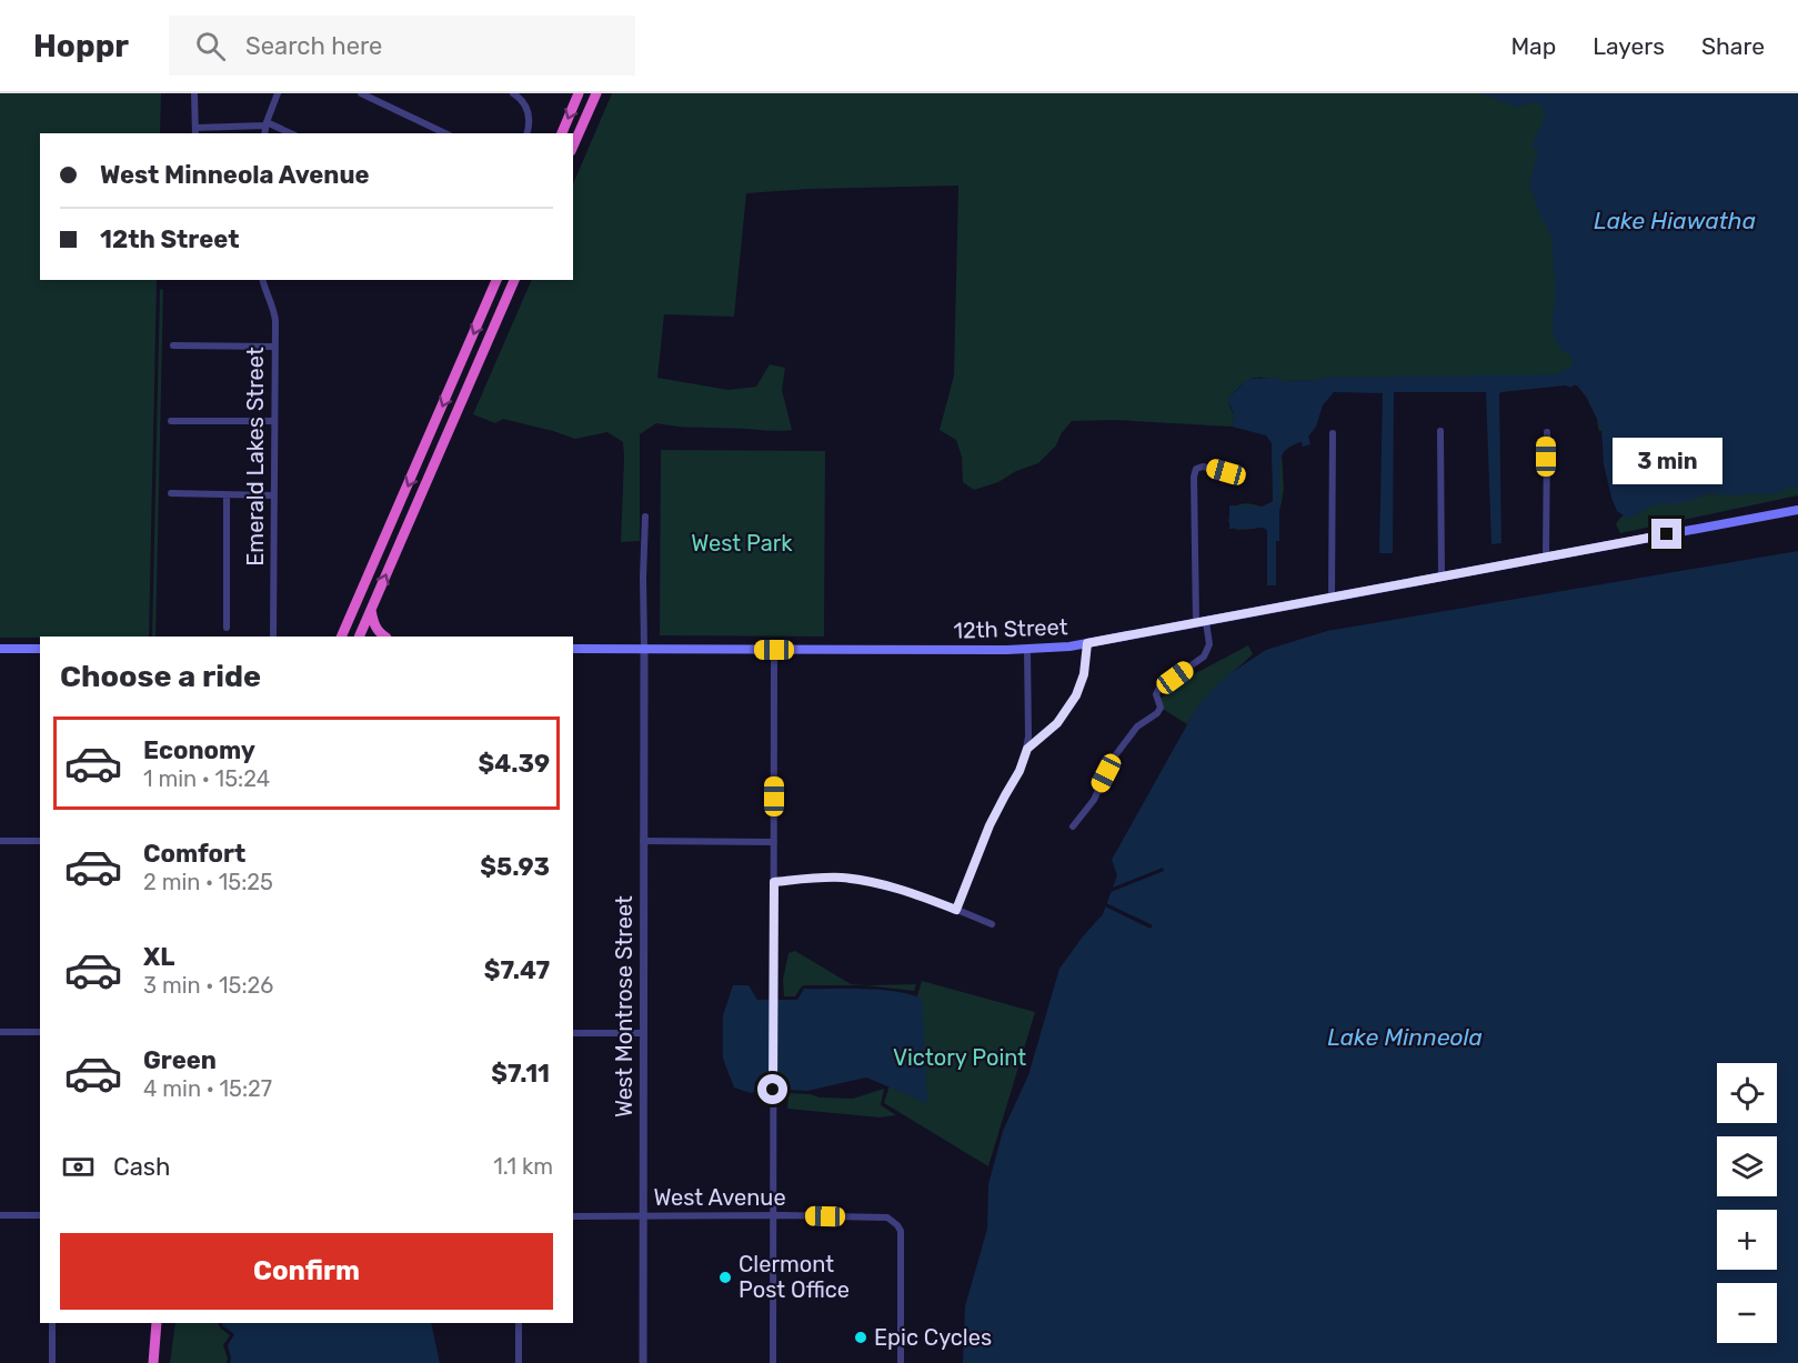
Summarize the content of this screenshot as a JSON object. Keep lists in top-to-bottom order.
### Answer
{
  "streets": {
    "main road": ["12th Street"],
    "street": ["Emerald Lakes Street", "West Montrose Street", "West Avenue"]
  },
  "crossings": [
    ["12th Street", "West Montrose Street"],
    ["West Montrose Street", "West Avenue"]
  ],
  "water": ["Lake Hiawatha", "Lake Minneola"],
  "parks": ["West Park", "Victory Point"],
  "places": ["Clermont Post Office", "Epic Cycles"],
  "page": {
    "header": "Hoppr",
    "search": "Search here",
    "nav": ["Map", "Layers", "Share"],
    "banner": ["West Minneola Avenue", "12th Street"],
    "bubble": "3 min",
    "heading": "Choose a ride",
    "list": [
      {
        "name": "Economy",
        "note": "1 min · 15:24",
        "value": "$4.39"
      },
      {
        "name": "Comfort",
        "note": "2 min · 15:25",
        "value": "$5.93"
      },
      {
        "name": "XL",
        "note": "3 min · 15:26",
        "value": "$7.47"
      },
      {
        "name": "Green",
        "note": "4 min · 15:27",
        "value": "$7.11"
      }
    ],
    "map_buttons": ["+", "−"],
    "pay": ["Cash", "1.1 km"],
    "buttons": "Confirm"
  }
}
